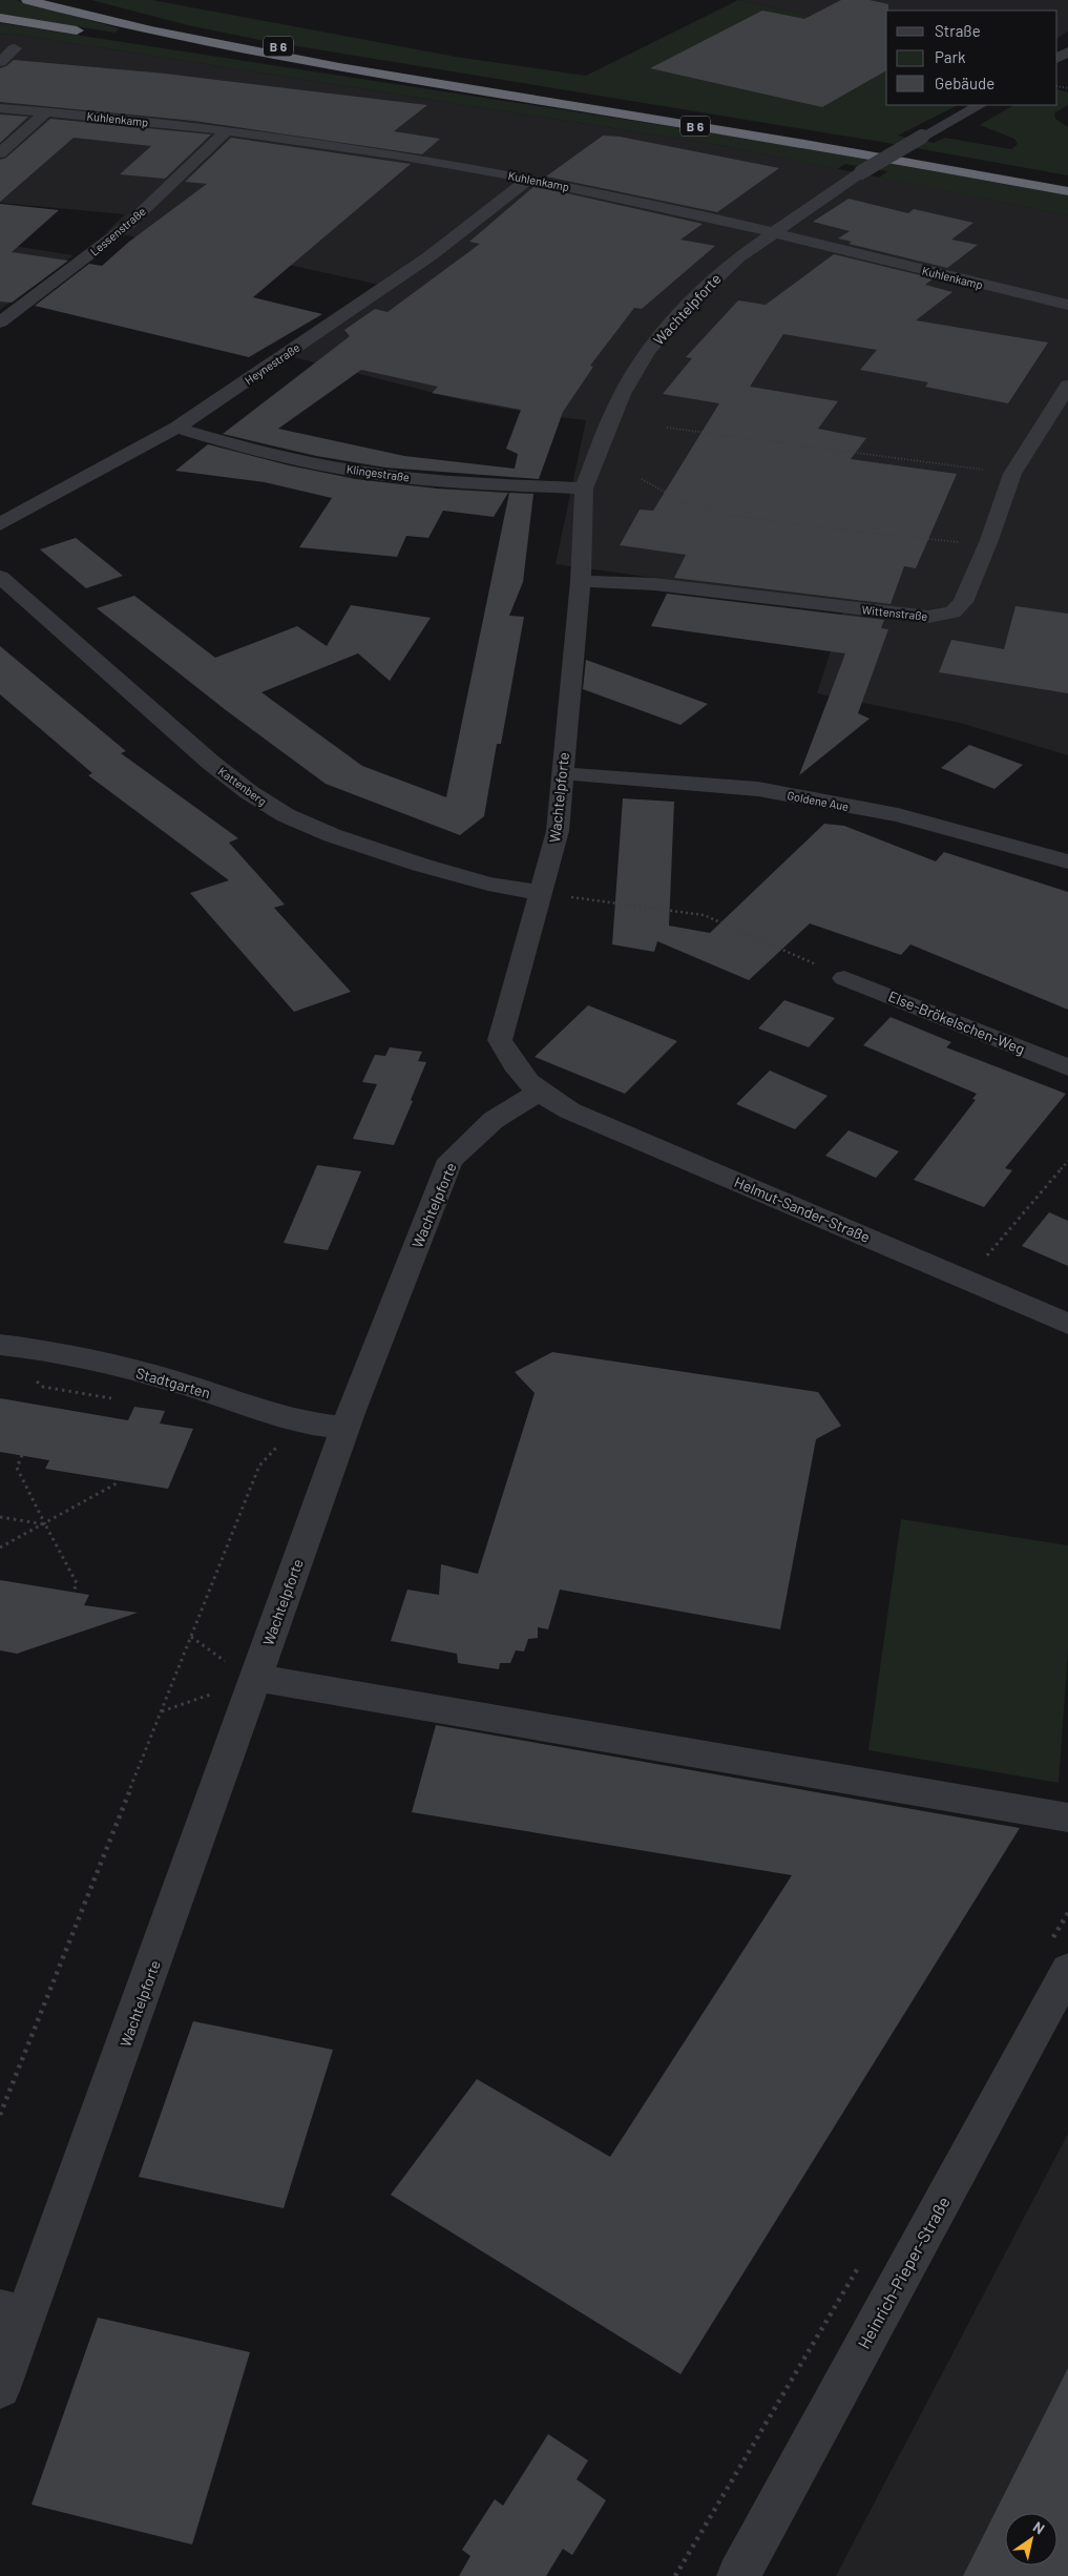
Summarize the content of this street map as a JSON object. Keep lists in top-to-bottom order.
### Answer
{
  "streets": {
    "highway": ["B 6"],
    "street": [
      "Kuhlenkamp",
      "Lessenstraße",
      "Wachtelpforte",
      "Heynestraße",
      "Klingestraße",
      "Wittenstraße",
      "Kattenberg",
      "Goldene Aue",
      "Else-Brökelschen-Weg",
      "Helmut-Sander-Straße",
      "Stadtgarten",
      "Heinrich-Pieper-Straße"
    ]
  },
  "crossings": [
    ["Kuhlenkamp", "Lessenstraße"],
    ["Kuhlenkamp", "Wachtelpforte"],
    ["Kuhlenkamp", "Heynestraße"],
    ["Wachtelpforte", "Klingestraße"],
    ["Wachtelpforte", "Wittenstraße"],
    ["Wachtelpforte", "Kattenberg"],
    ["Wachtelpforte", "Goldene Aue"],
    ["Wachtelpforte", "Helmut-Sander-Straße"],
    ["Wachtelpforte", "Stadtgarten"],
    ["Heynestraße", "Klingestraße"]
  ],
  "legend": ["Straße", "Park", "Gebäude"],
  "north": "top right"
}
